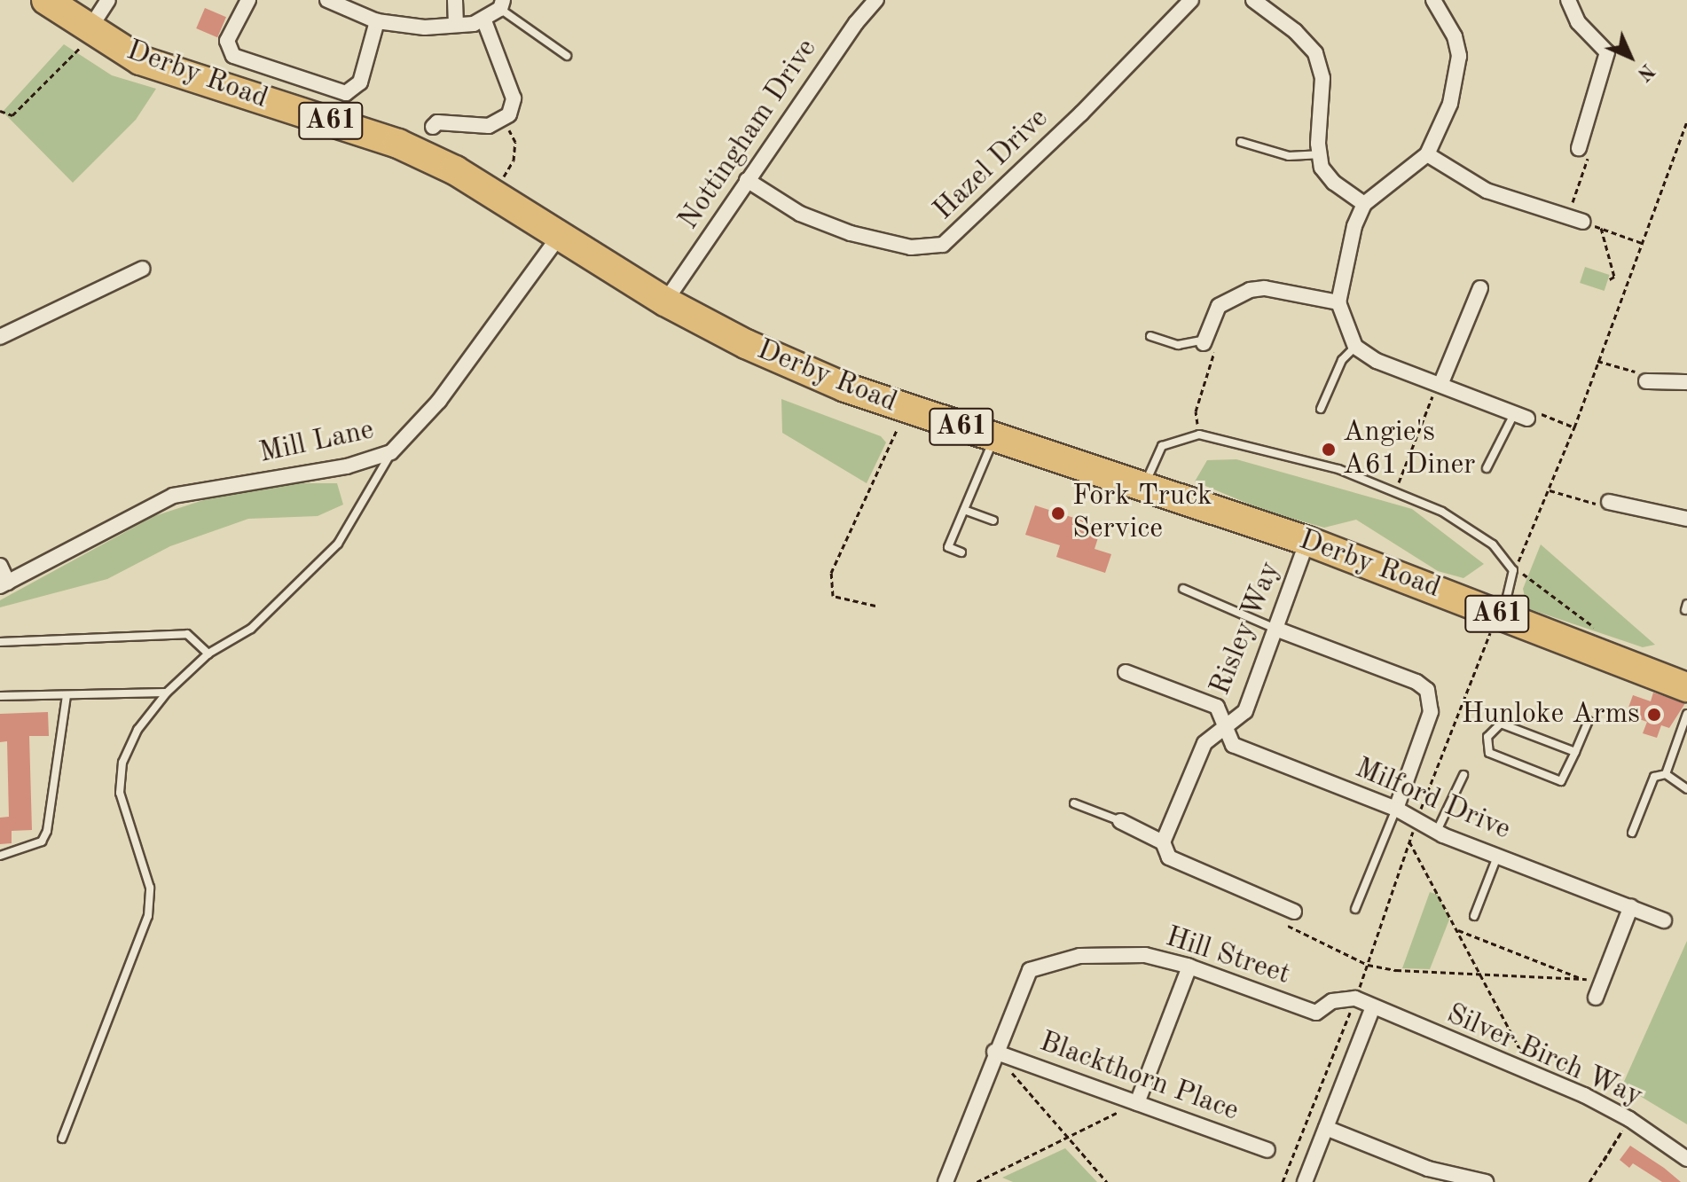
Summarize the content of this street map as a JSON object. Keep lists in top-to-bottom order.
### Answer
{
  "streets": {
    "highway": ["Derby Road", "A61"],
    "street": [
      "Nottingham Drive",
      "Hazel Drive",
      "Mill Lane",
      "Risley Way",
      "Milford Drive",
      "Hill Street",
      "Silver Birch Way",
      "Blackthorn Place"
    ]
  },
  "crossings": [
    ["Derby Road", "Nottingham Drive"],
    ["Derby Road", "Mill Lane"],
    ["Derby Road", "Risley Way"],
    ["Nottingham Drive", "Hazel Drive"],
    ["Risley Way", "Milford Drive"],
    ["Hill Street", "Blackthorn Place"]
  ],
  "places": ["Angie's A61 Diner", "Fork Truck Service", "Hunloke Arms"],
  "north": "bottom right"
}
